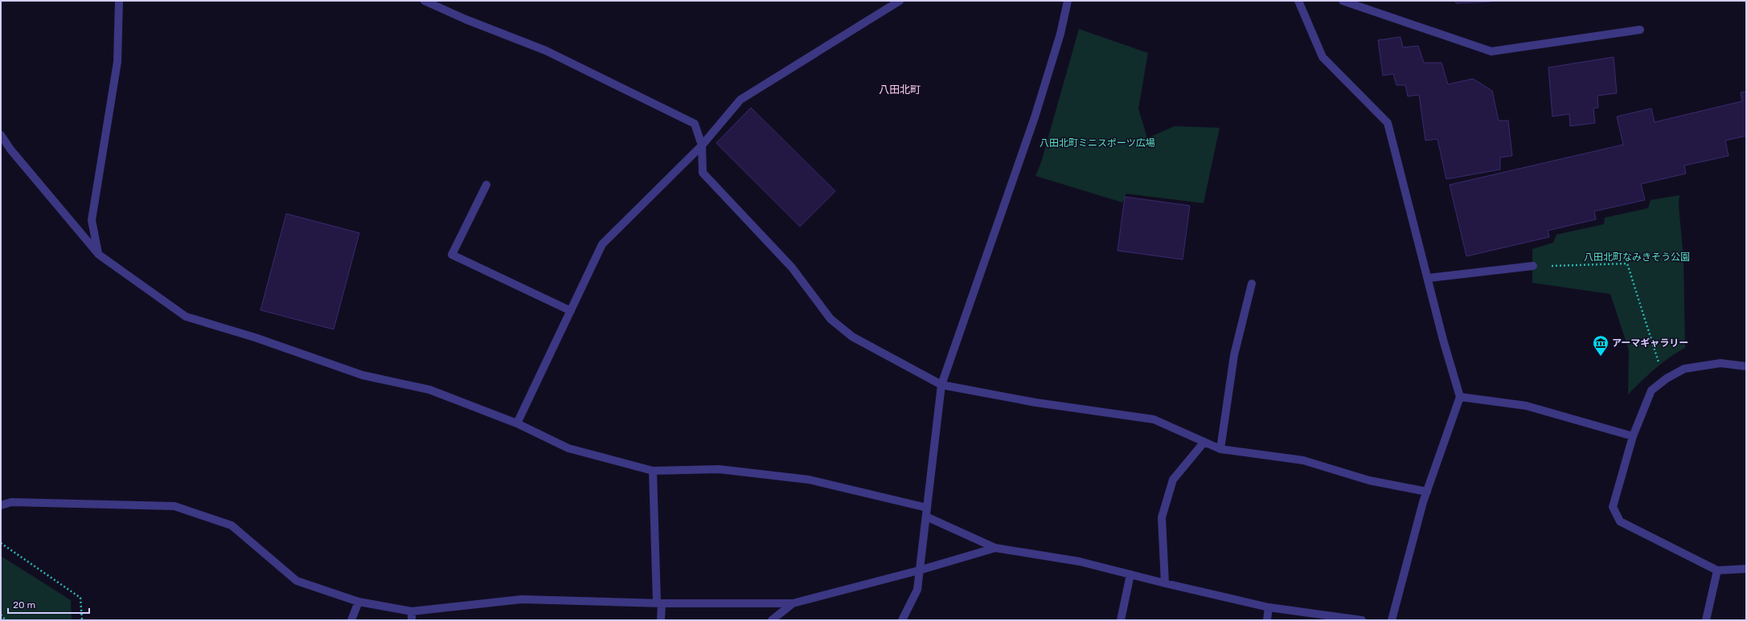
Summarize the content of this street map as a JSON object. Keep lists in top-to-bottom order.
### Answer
{
  "districts": ["八田北町"],
  "parks": ["八田北町ミニスポーツ広場", "八田北町なみきそう公園"],
  "places": {
    "museum": ["アーマギャラリー"]
  },
  "scale_bar": "20 m"
}
